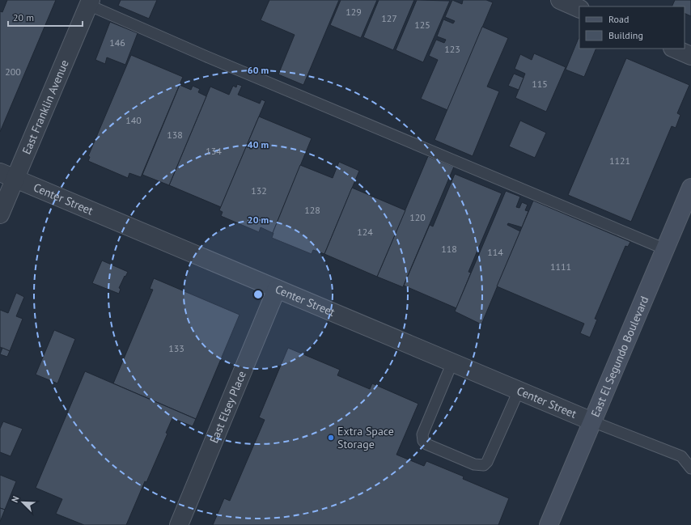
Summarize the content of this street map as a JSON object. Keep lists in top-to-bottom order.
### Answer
{
  "streets": {
    "main road": ["East El Segundo Boulevard"],
    "street": ["East Franklin Avenue", "Center Street", "East Elsey Place"]
  },
  "crossings": [
    ["East Franklin Avenue", "Center Street"],
    ["Center Street", "East El Segundo Boulevard"],
    ["Center Street", "East Elsey Place"]
  ],
  "places": ["Extra Space Storage"],
  "house_numbers": [
    "129",
    "127",
    "125",
    "146",
    "123",
    "200",
    "115",
    "140",
    "138",
    "134",
    "1121",
    "132",
    "128",
    "120",
    "124",
    "118",
    "114",
    "1111",
    "133"
  ],
  "legend": ["Road", "Building"],
  "scale_bar": "20 m",
  "north": "top left",
  "rings": ["60 m", "40 m", "20 m"]
}
